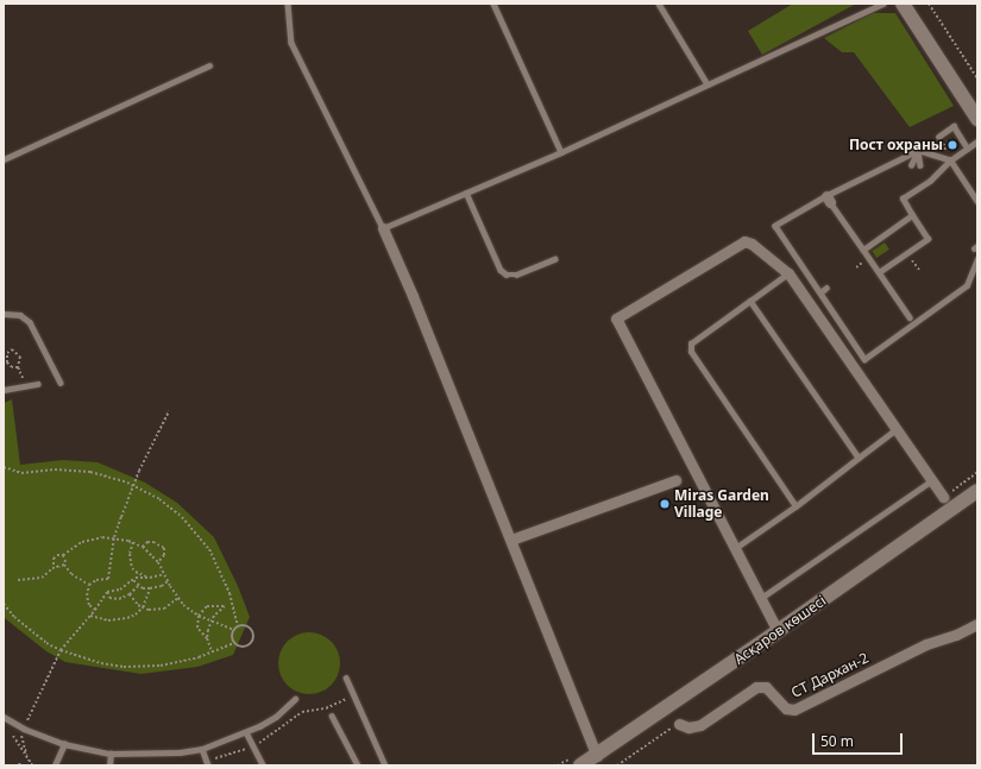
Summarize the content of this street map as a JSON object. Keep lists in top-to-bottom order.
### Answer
{
  "streets": {
    "street": ["Асқаров көшесі", "СТ Дархан-2"]
  },
  "places": ["Пост охраны", "Miras Garden Village"],
  "scale_bar": "50 m"
}
